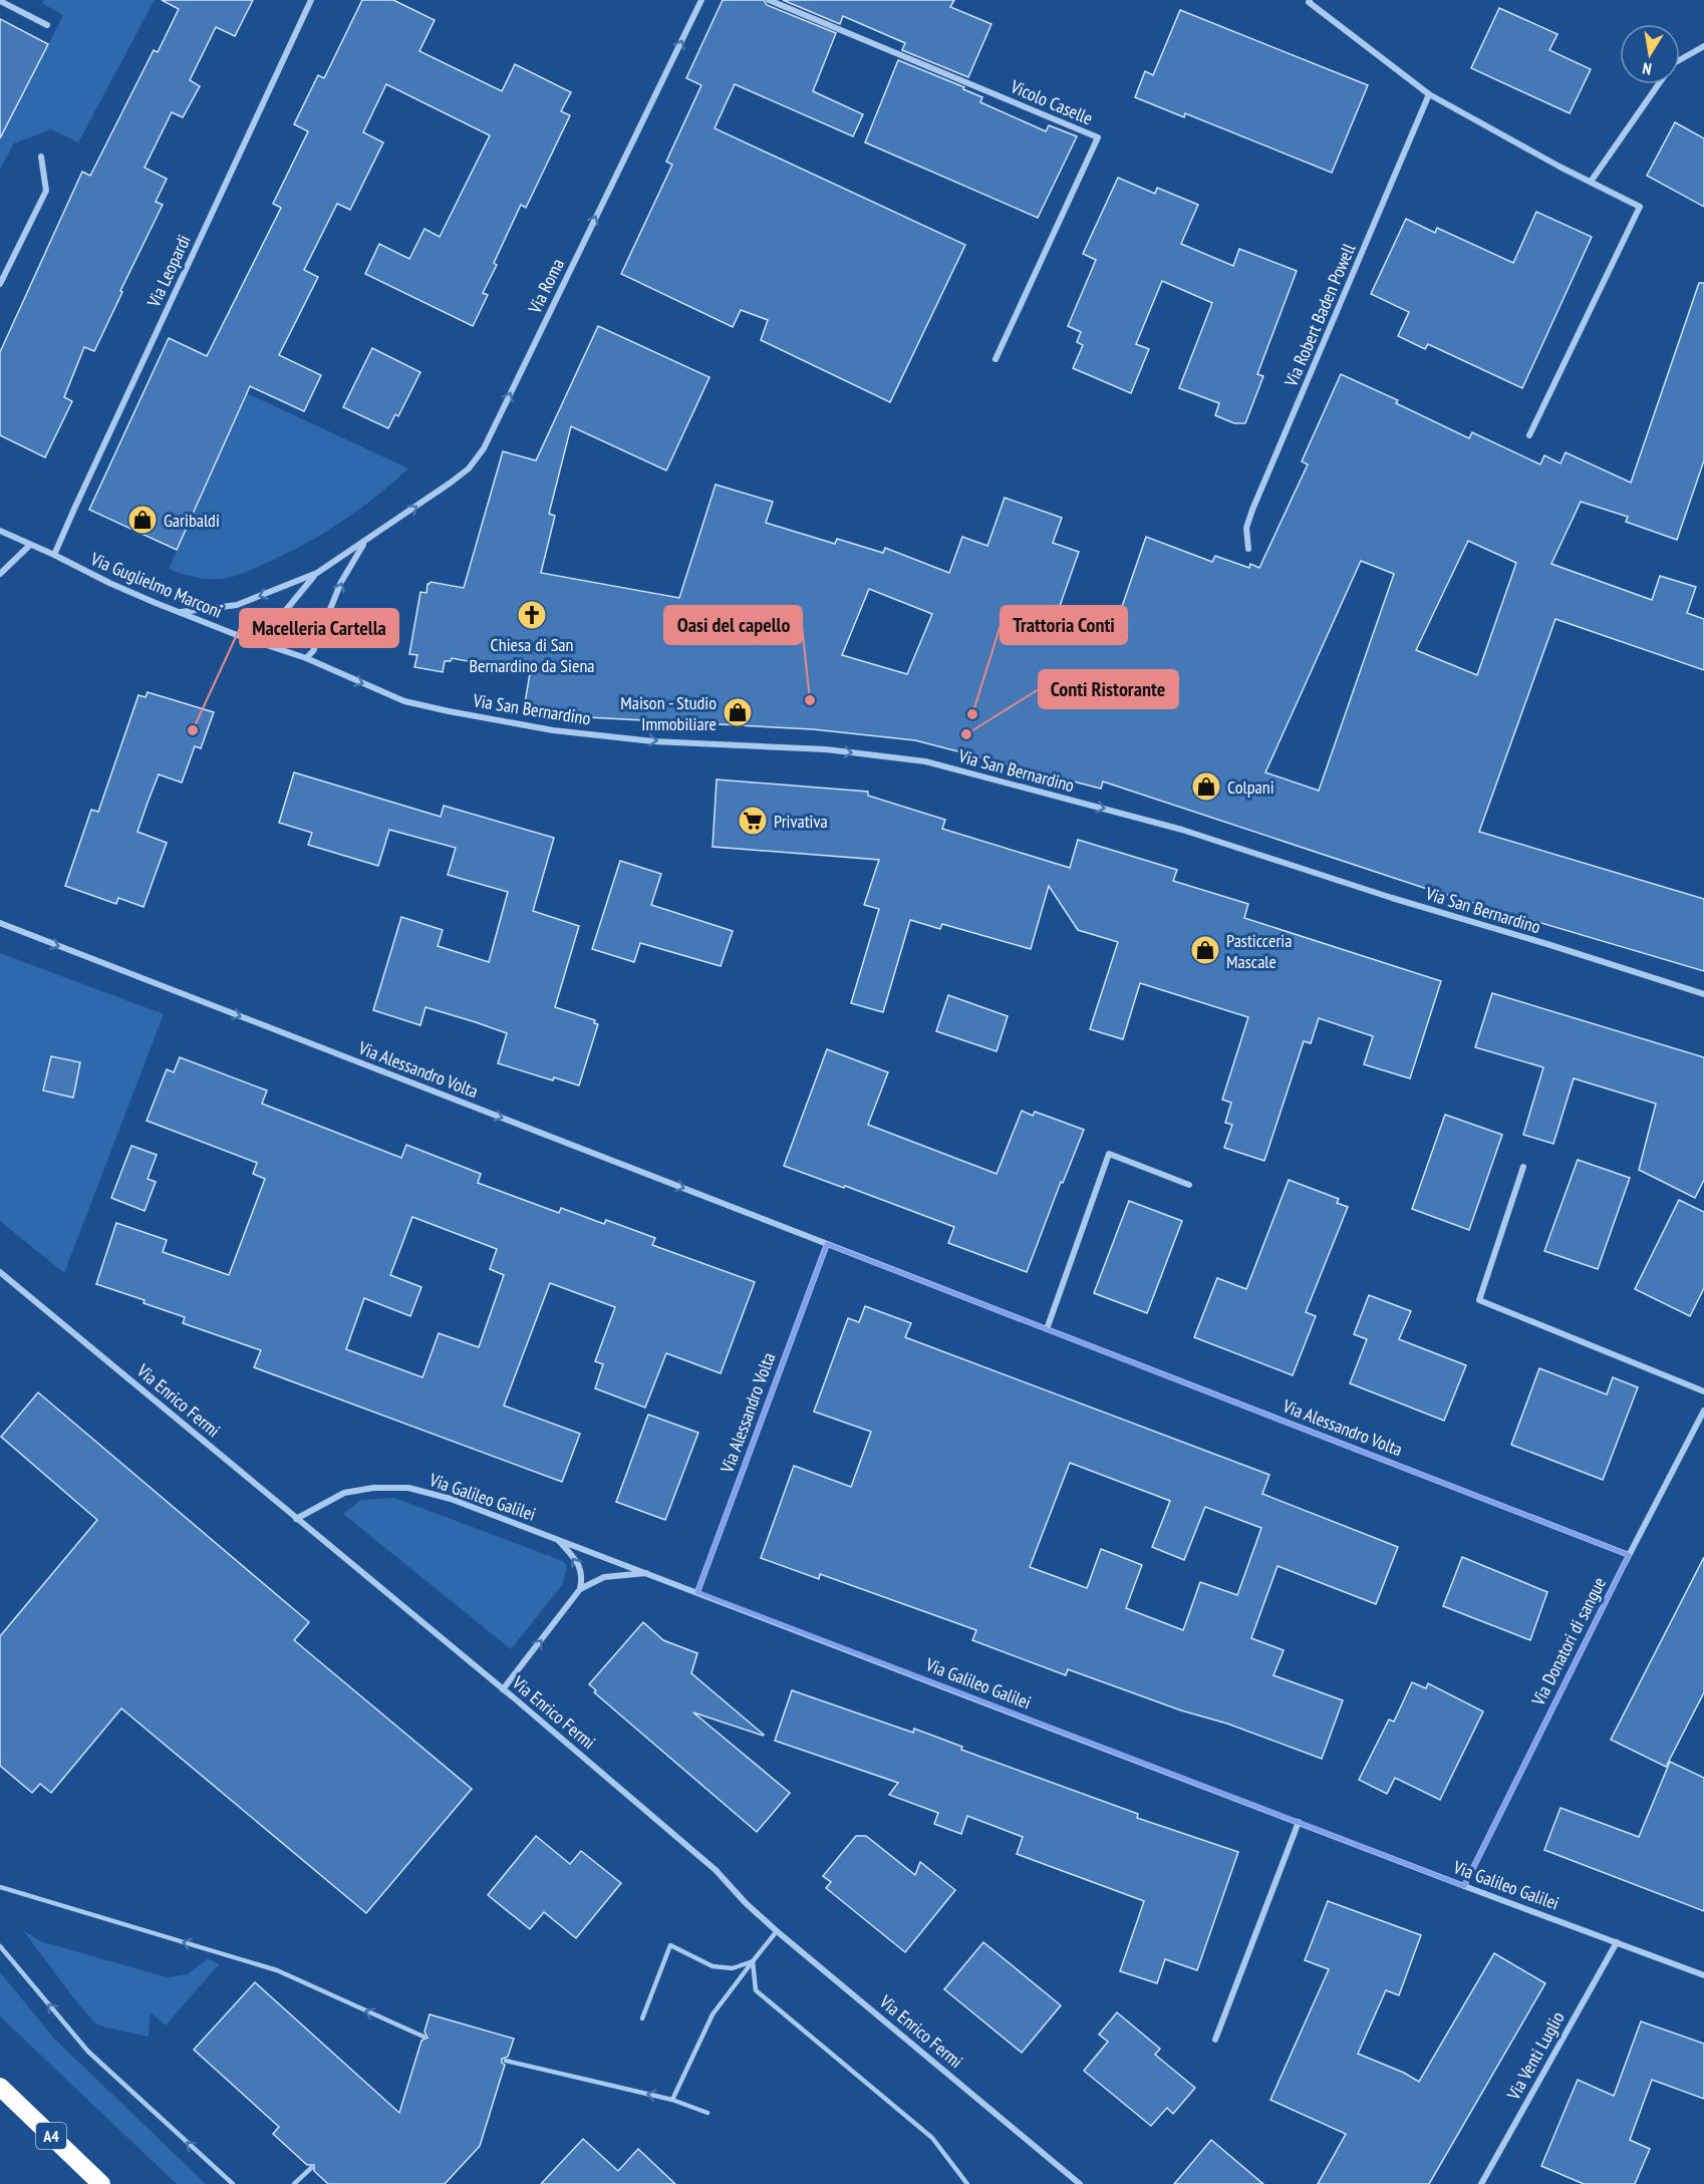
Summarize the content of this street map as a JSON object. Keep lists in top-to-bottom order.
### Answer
{
  "streets": {
    "highway": ["A4"],
    "street": [
      "Vicolo Caselle",
      "Via Leopardi",
      "Via Roma",
      "Via Robert Baden Powell",
      "Via Guglielmo Marconi",
      "Via San Bernardino",
      "Via Alessandro Volta",
      "Via Enrico Fermi",
      "Via Galileo Galilei",
      "Via Donatori di sangue",
      "Via Venti Luglio"
    ]
  },
  "crossings": [
    ["Via Leopardi", "Via Guglielmo Marconi"],
    ["Via Roma", "Via Guglielmo Marconi"],
    ["Via Roma", "Via San Bernardino"],
    ["Via Guglielmo Marconi", "Via San Bernardino"],
    ["Via Alessandro Volta", "Via Galileo Galilei"],
    ["Via Alessandro Volta", "Via Donatori di sangue"],
    ["Via Enrico Fermi", "Via Galileo Galilei"],
    ["Via Galileo Galilei", "Via Donatori di sangue"],
    ["Via Galileo Galilei", "Via Venti Luglio"]
  ],
  "one_way": ["Via San Bernardino", "Via Alessandro Volta"],
  "places": {
    "shop": [
      "Garibaldi",
      "Maison - Studio Immobiliare",
      "Colpani",
      "Pasticceria Mascale"
    ],
    "church": ["Chiesa di San Bernardino da Siena"],
    "other": [
      "Oasi del capello",
      "Trattoria Conti",
      "Macelleria Cartella",
      "Conti Ristorante"
    ],
    "supermarket": ["Privativa"]
  },
  "north": "bottom"
}
